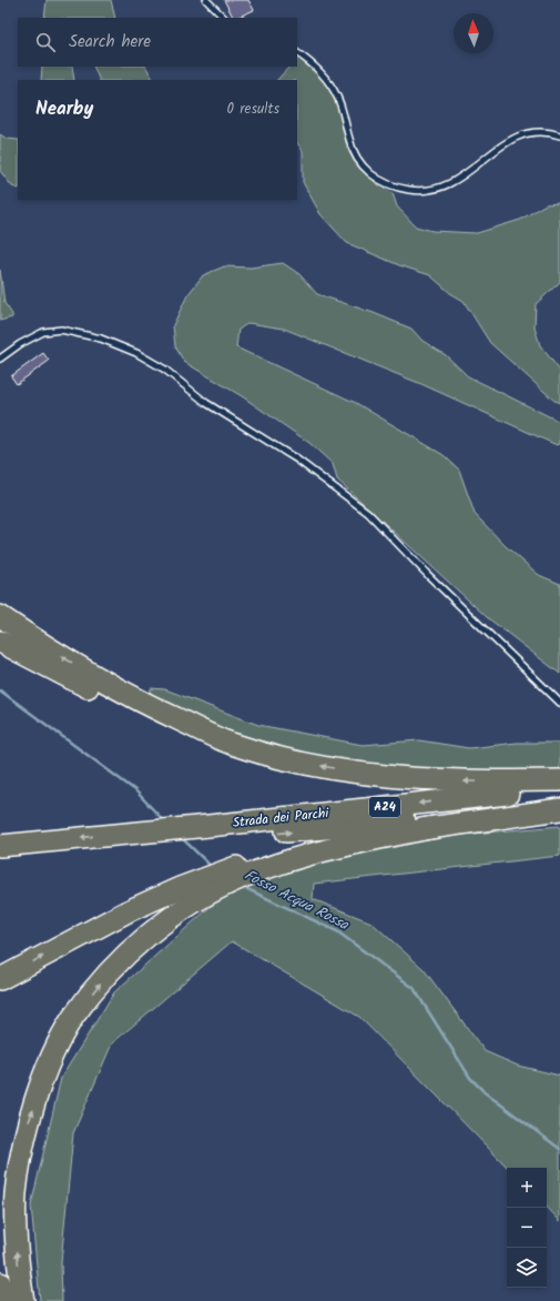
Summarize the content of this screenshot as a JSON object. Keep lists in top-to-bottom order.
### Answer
{
  "streets": {
    "highway": ["A24", "Strada dei Parchi"]
  },
  "water": ["Fosso Acqua Rossa"],
  "north": "top",
  "page": {
    "search": "Search here",
    "heading": ["Nearby", "0 results"],
    "map_buttons": ["+", "−"]
  }
}
